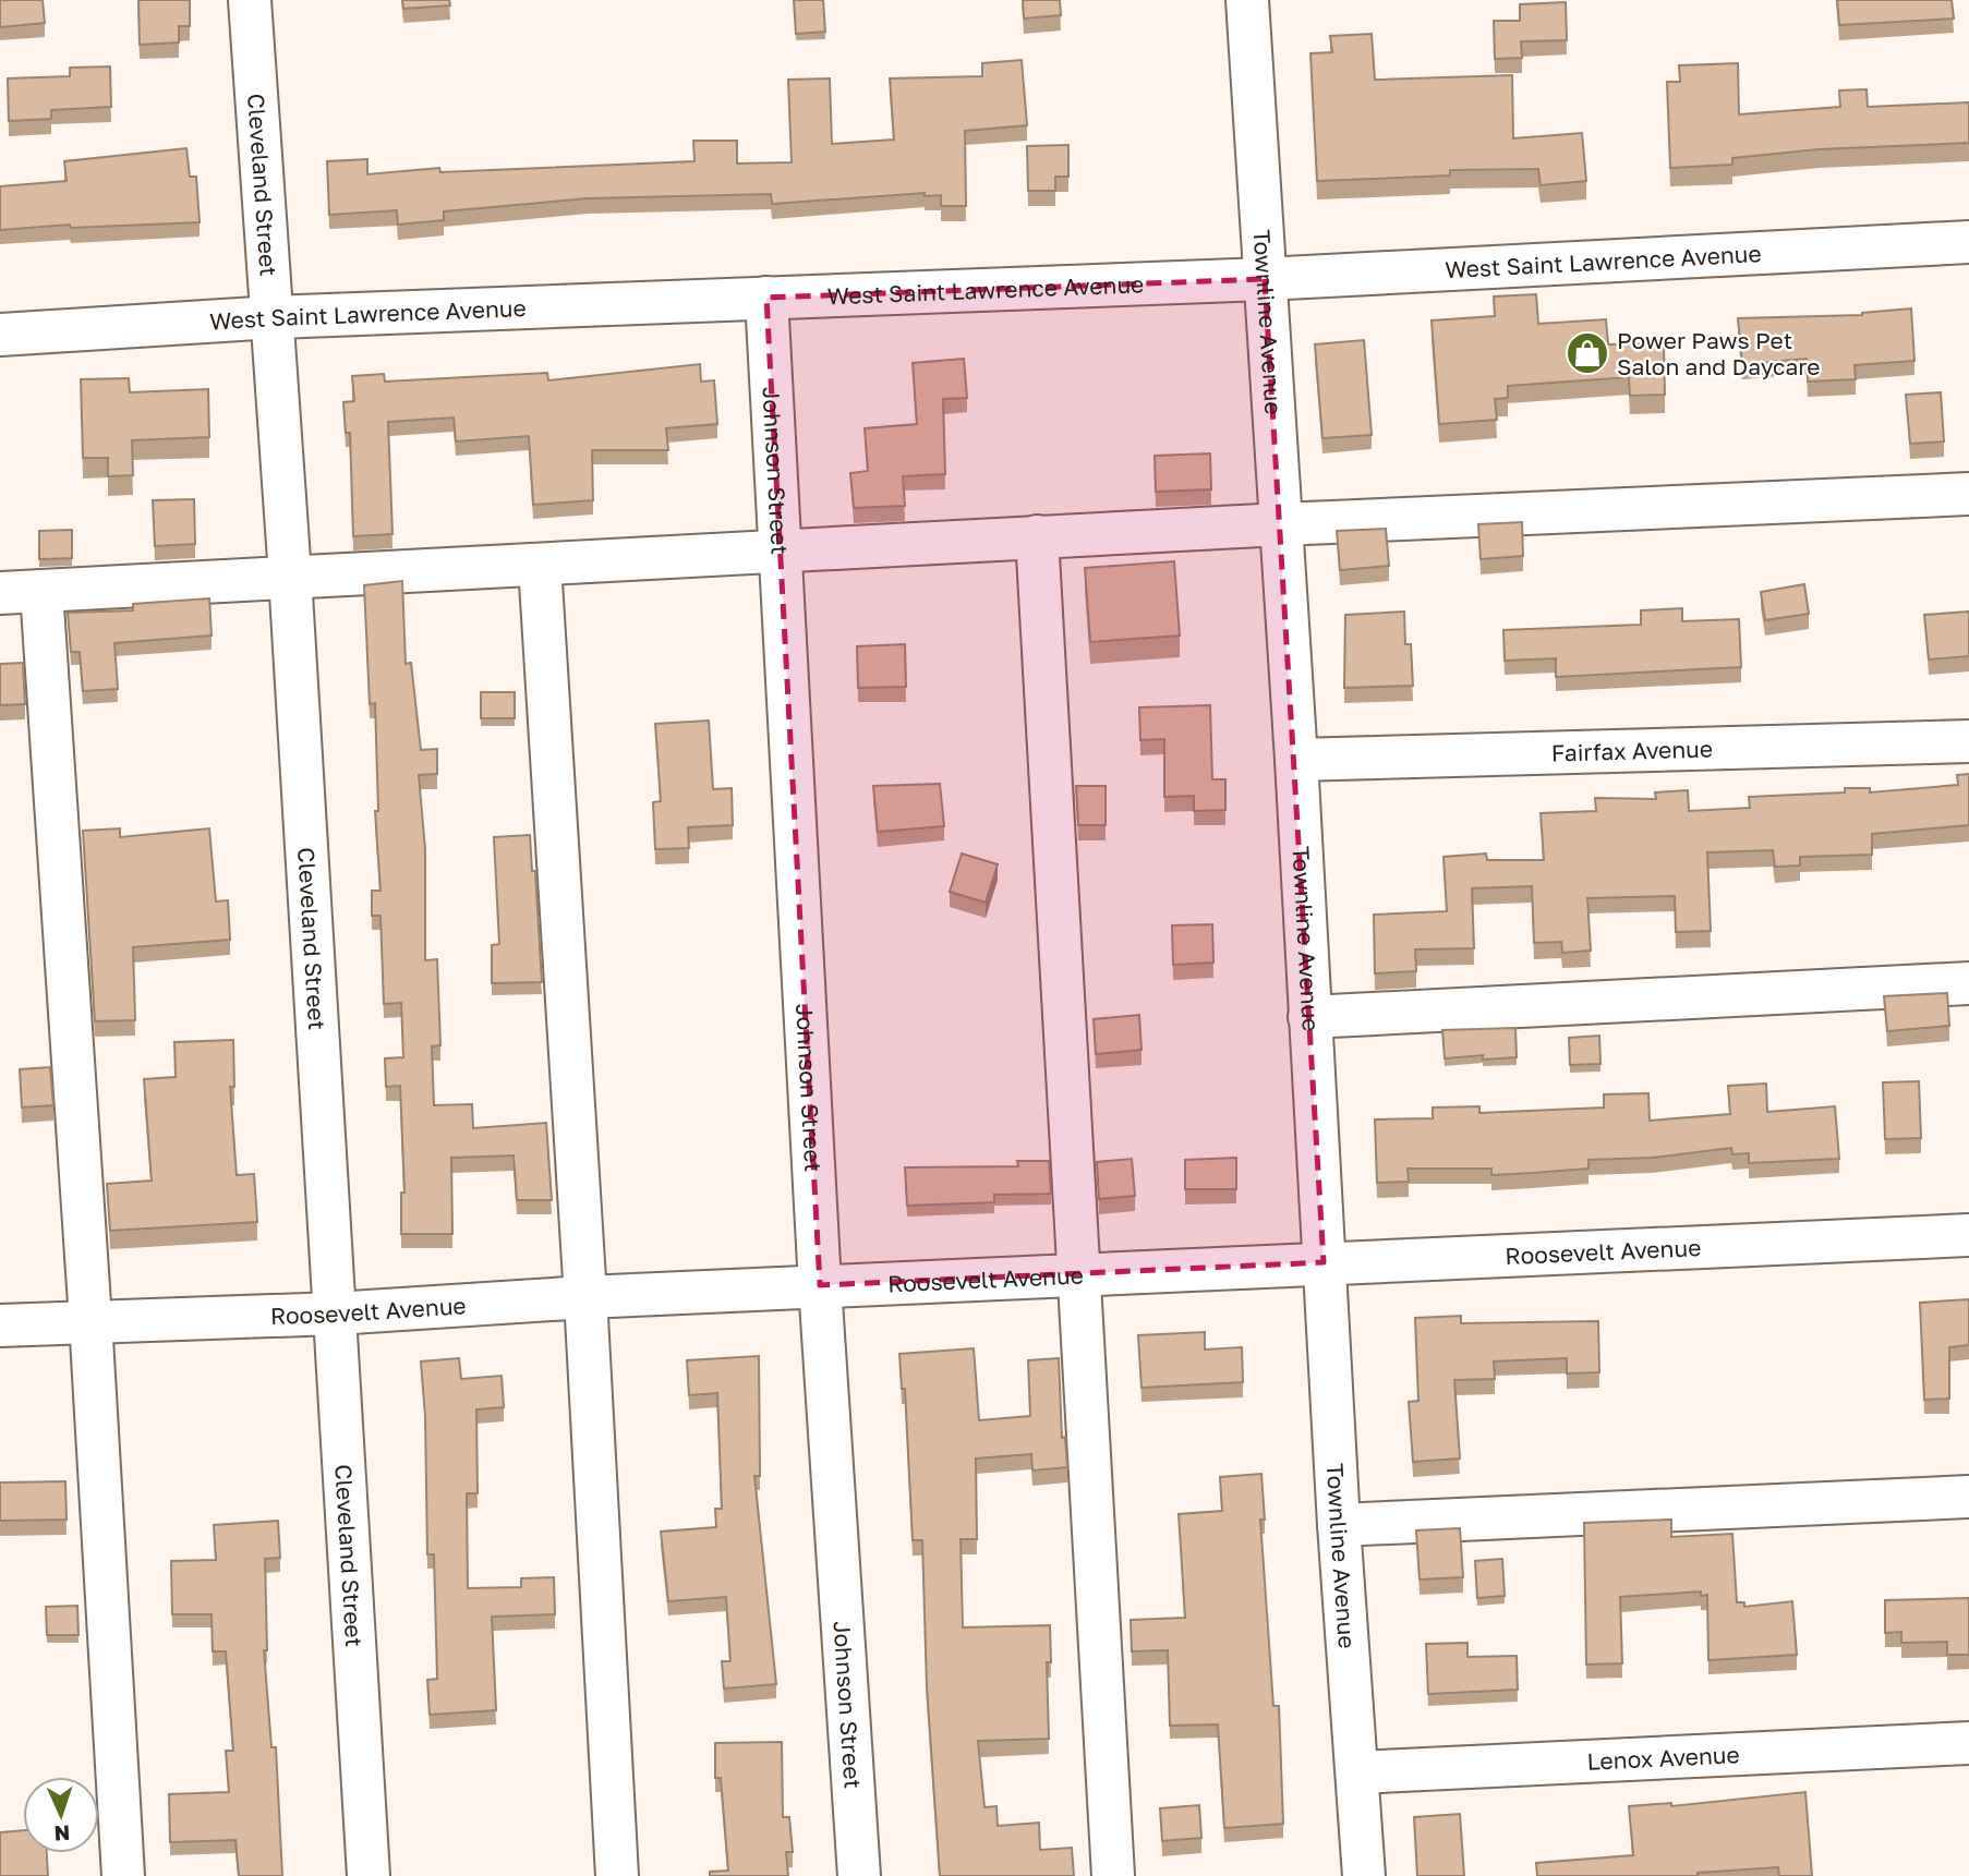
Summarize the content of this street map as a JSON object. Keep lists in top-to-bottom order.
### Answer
{
  "streets": {
    "street": [
      "Cleveland Street",
      "West Saint Lawrence Avenue",
      "Townline Avenue",
      "Johnson Street",
      "Fairfax Avenue",
      "Roosevelt Avenue",
      "Lenox Avenue"
    ]
  },
  "crossings": [
    ["Cleveland Street", "West Saint Lawrence Avenue"],
    ["Cleveland Street", "Roosevelt Avenue"],
    ["West Saint Lawrence Avenue", "Townline Avenue"],
    ["West Saint Lawrence Avenue", "Johnson Street"],
    ["Townline Avenue", "Fairfax Avenue"],
    ["Townline Avenue", "Roosevelt Avenue"],
    ["Townline Avenue", "Lenox Avenue"],
    ["Johnson Street", "Roosevelt Avenue"]
  ],
  "places": {
    "shop": ["Power Paws Pet Salon and Daycare"]
  },
  "north": "bottom"
}
